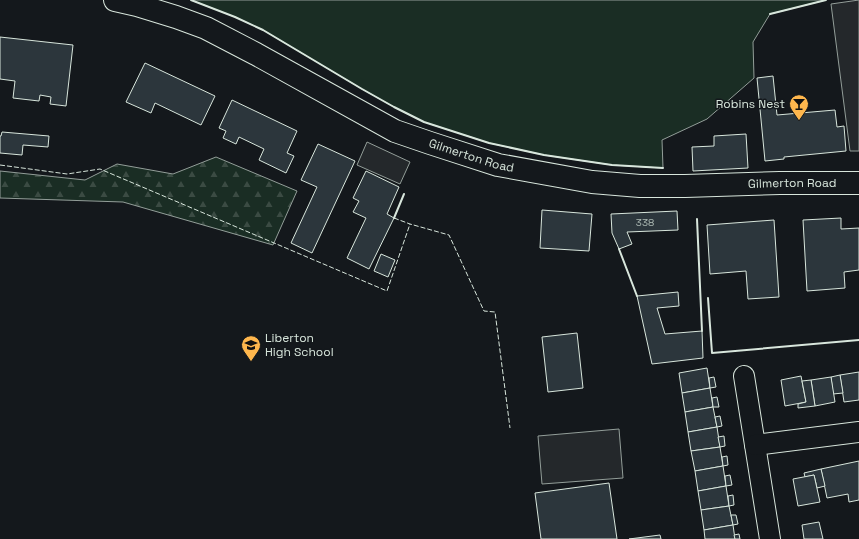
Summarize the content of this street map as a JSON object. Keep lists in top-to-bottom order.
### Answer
{
  "streets": {
    "main road": ["Gilmerton Road"]
  },
  "places": {
    "bar": ["Robins Nest"],
    "school or university": ["Liberton High School"]
  },
  "house_numbers": ["338"]
}
